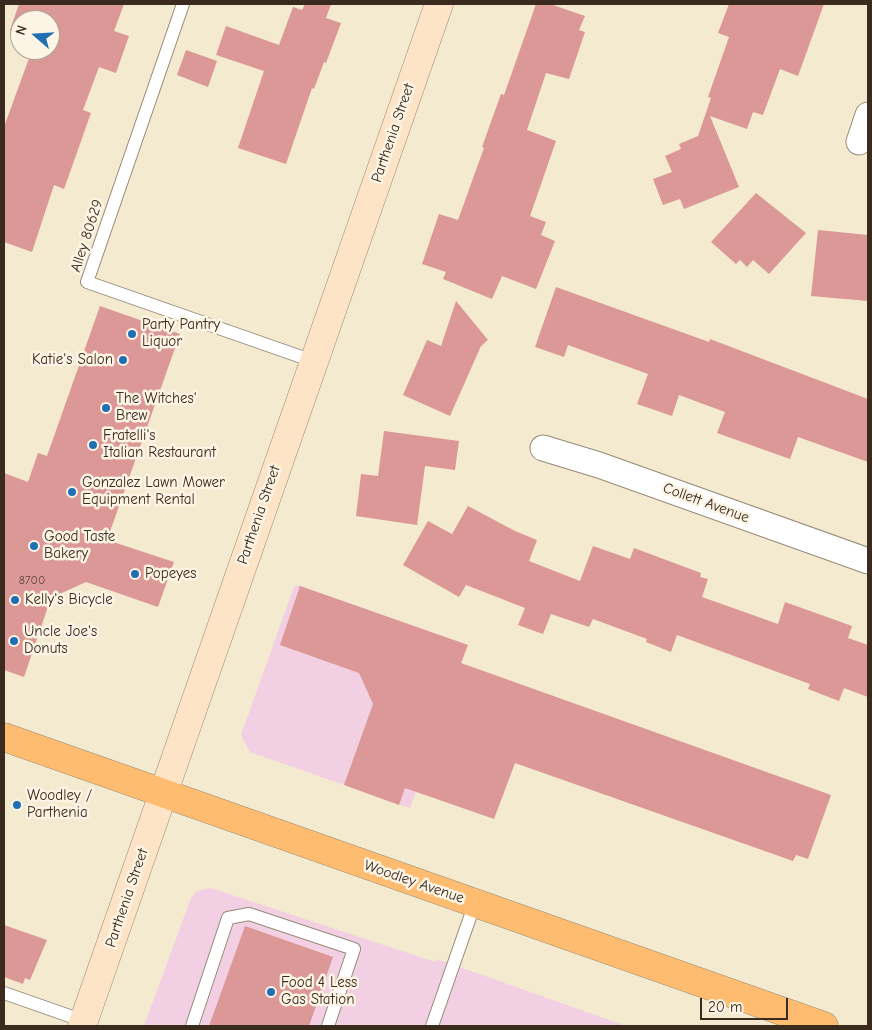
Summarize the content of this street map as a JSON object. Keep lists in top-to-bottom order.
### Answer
{
  "streets": {
    "main road": ["Parthenia Street", "Woodley Avenue"],
    "street": ["Collett Avenue"],
    "lane": ["Alley 80629"]
  },
  "crossings": [
    ["Parthenia Street", "Alley 80629"],
    ["Parthenia Street", "Woodley Avenue"]
  ],
  "places": [
    "Party Pantry Liquor",
    "Katie's Salon",
    "The Witches' Brew",
    "Fratelli's Italian Restaurant",
    "Gonzalez Lawn Mower Equipment Rental",
    "Good Taste Bakery",
    "Popeyes",
    "Kelly's Bicycle",
    "Uncle Joe's Donuts",
    "Woodley / Parthenia",
    "Food 4 Less Gas Station"
  ],
  "house_numbers": ["8700"],
  "scale_bar": "20 m",
  "north": "left"
}
